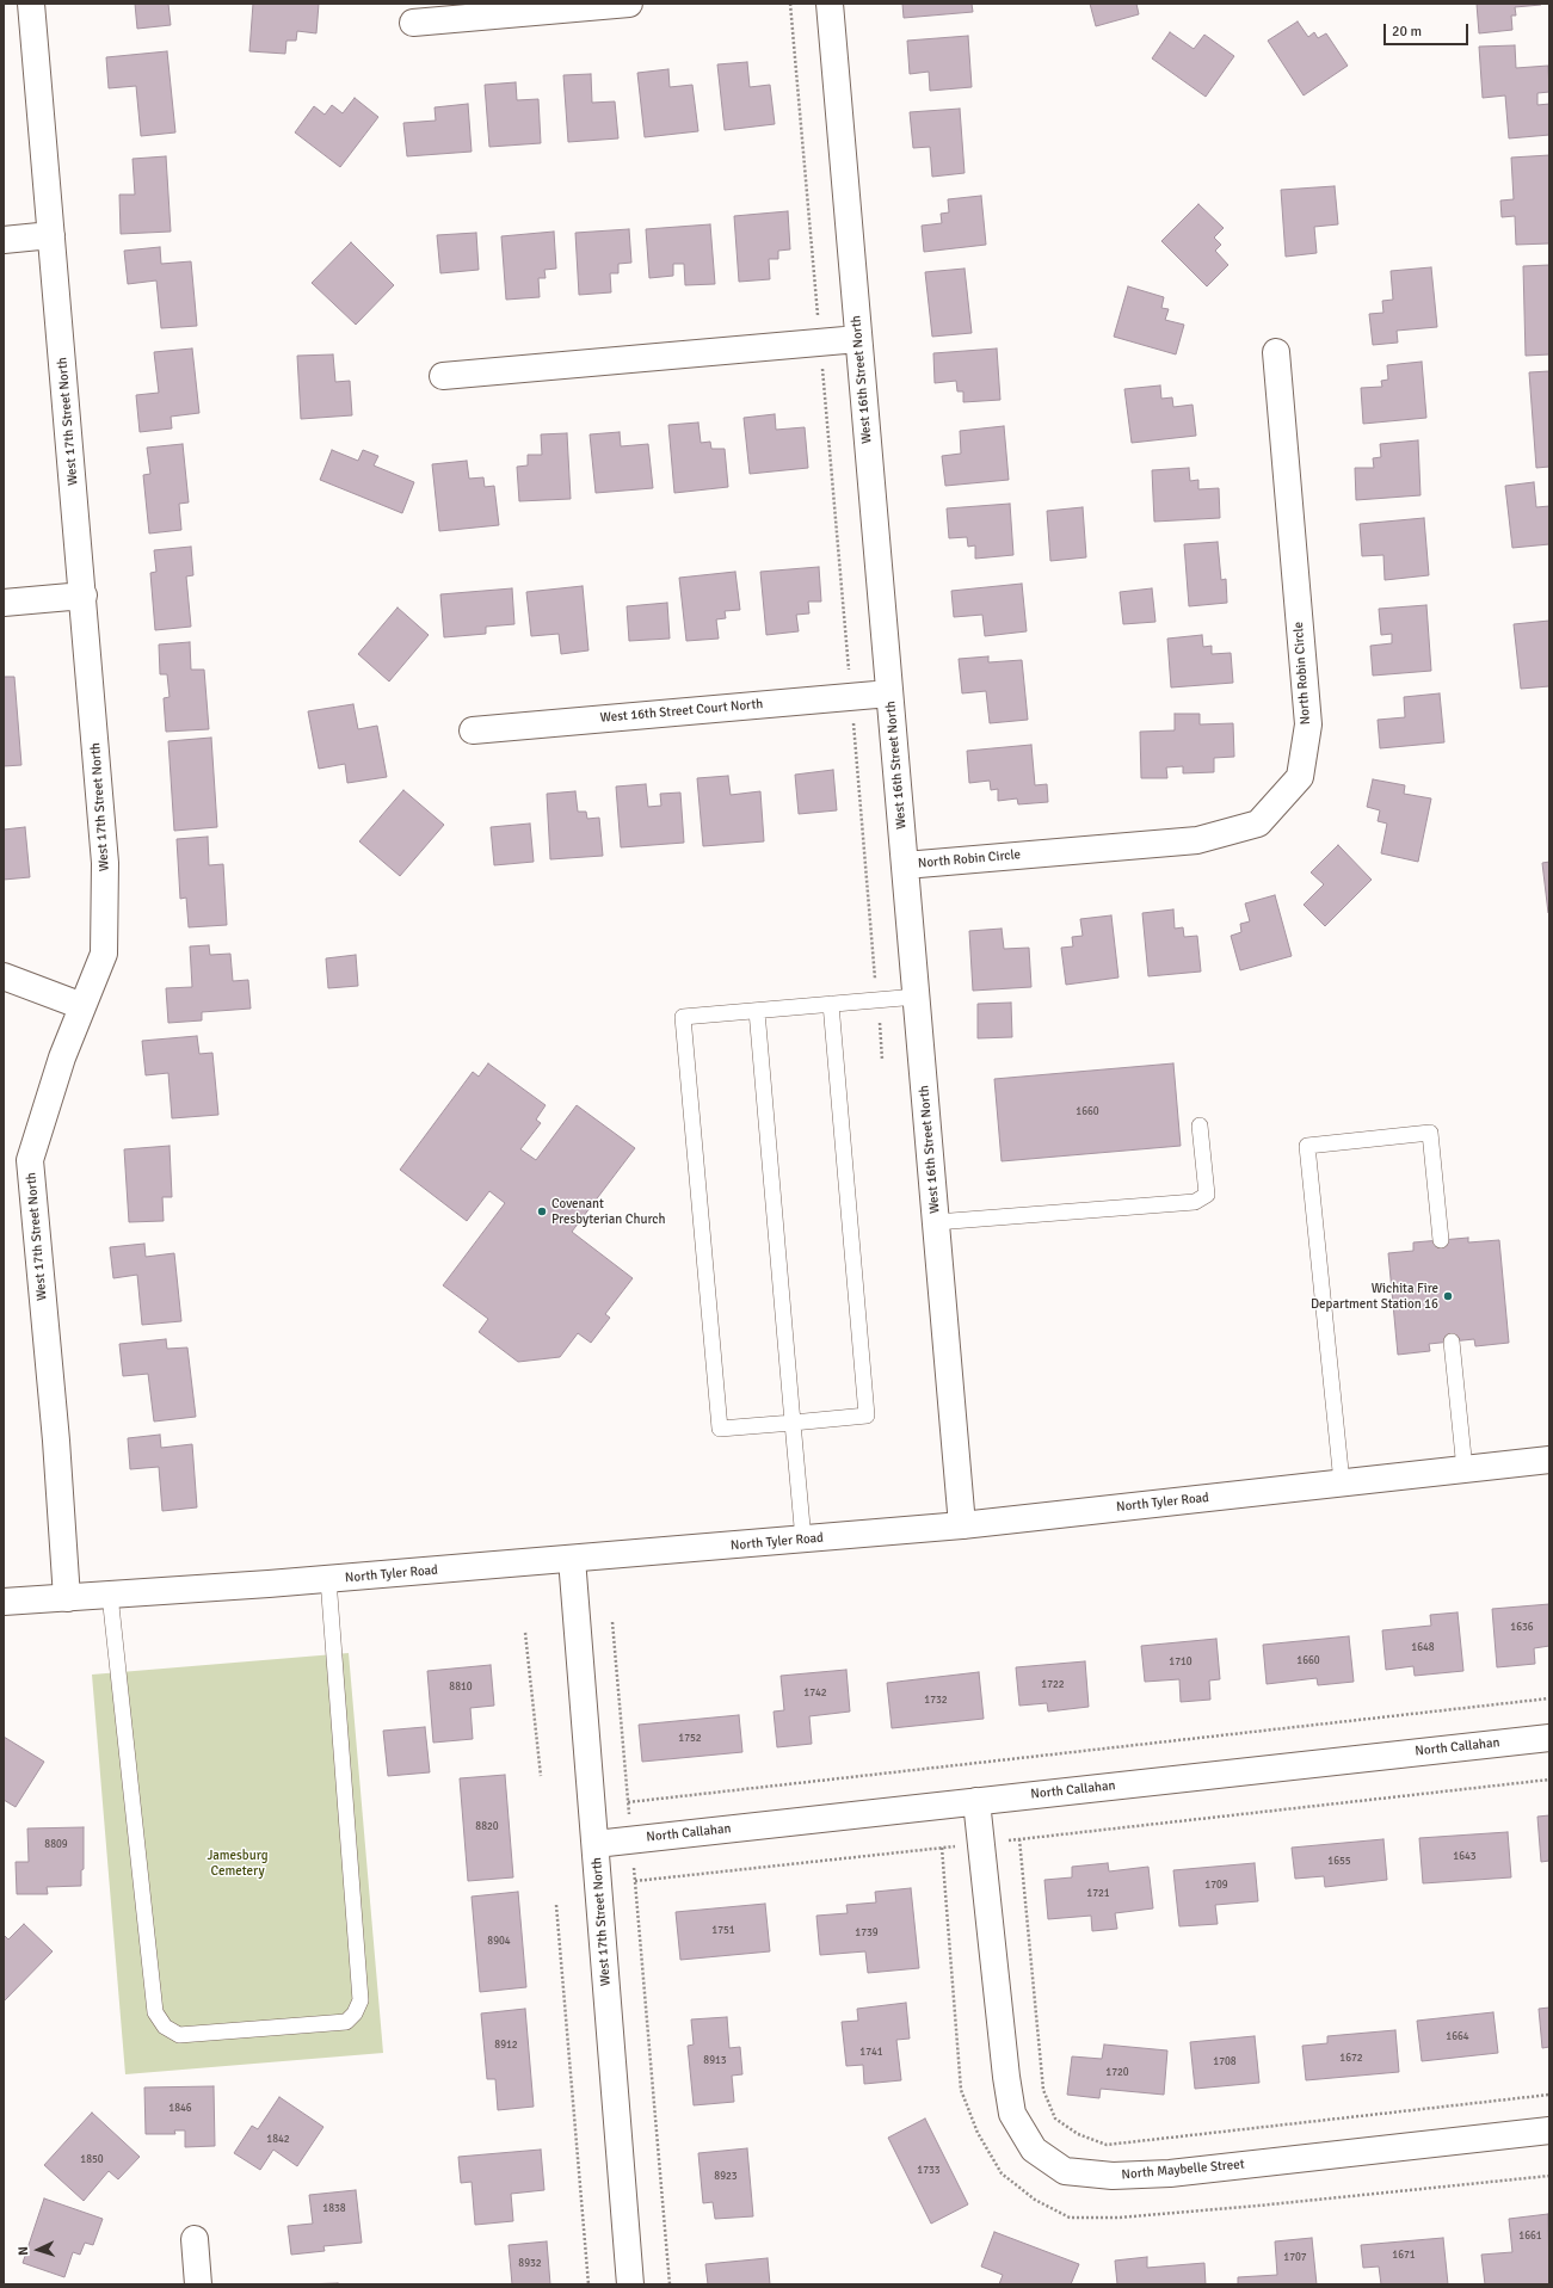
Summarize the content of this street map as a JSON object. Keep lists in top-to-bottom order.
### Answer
{
  "streets": {
    "street": [
      "West 16th Street North",
      "West 17th Street North",
      "North Robin Circle",
      "West 16th Street Court North",
      "North Tyler Road",
      "North Callahan",
      "North Maybelle Street"
    ]
  },
  "crossings": [
    ["West 16th Street North", "North Robin Circle"],
    ["West 16th Street North", "West 16th Street Court North"],
    ["West 16th Street North", "North Tyler Road"],
    ["West 17th Street North", "North Tyler Road"],
    ["West 17th Street North", "North Callahan"],
    ["North Callahan", "North Maybelle Street"]
  ],
  "parks": ["Jamesburg Cemetery"],
  "places": ["Covenant Presbyterian Church", "Wichita Fire Department Station 16"],
  "house_numbers": [
    "1660",
    "1636",
    "1648",
    "1660",
    "1710",
    "1722",
    "8810",
    "1742",
    "1732",
    "1752",
    "8820",
    "8809",
    "1643",
    "1655",
    "1709",
    "1721",
    "1751",
    "1739",
    "8904",
    "1664",
    "8912",
    "1741",
    "1672",
    "8913",
    "1708",
    "1720",
    "1846",
    "1842",
    "1850",
    "1733",
    "8923",
    "1838",
    "1661",
    "1671",
    "1707",
    "8932"
  ],
  "scale_bar": "20 m",
  "north": "left"
}
